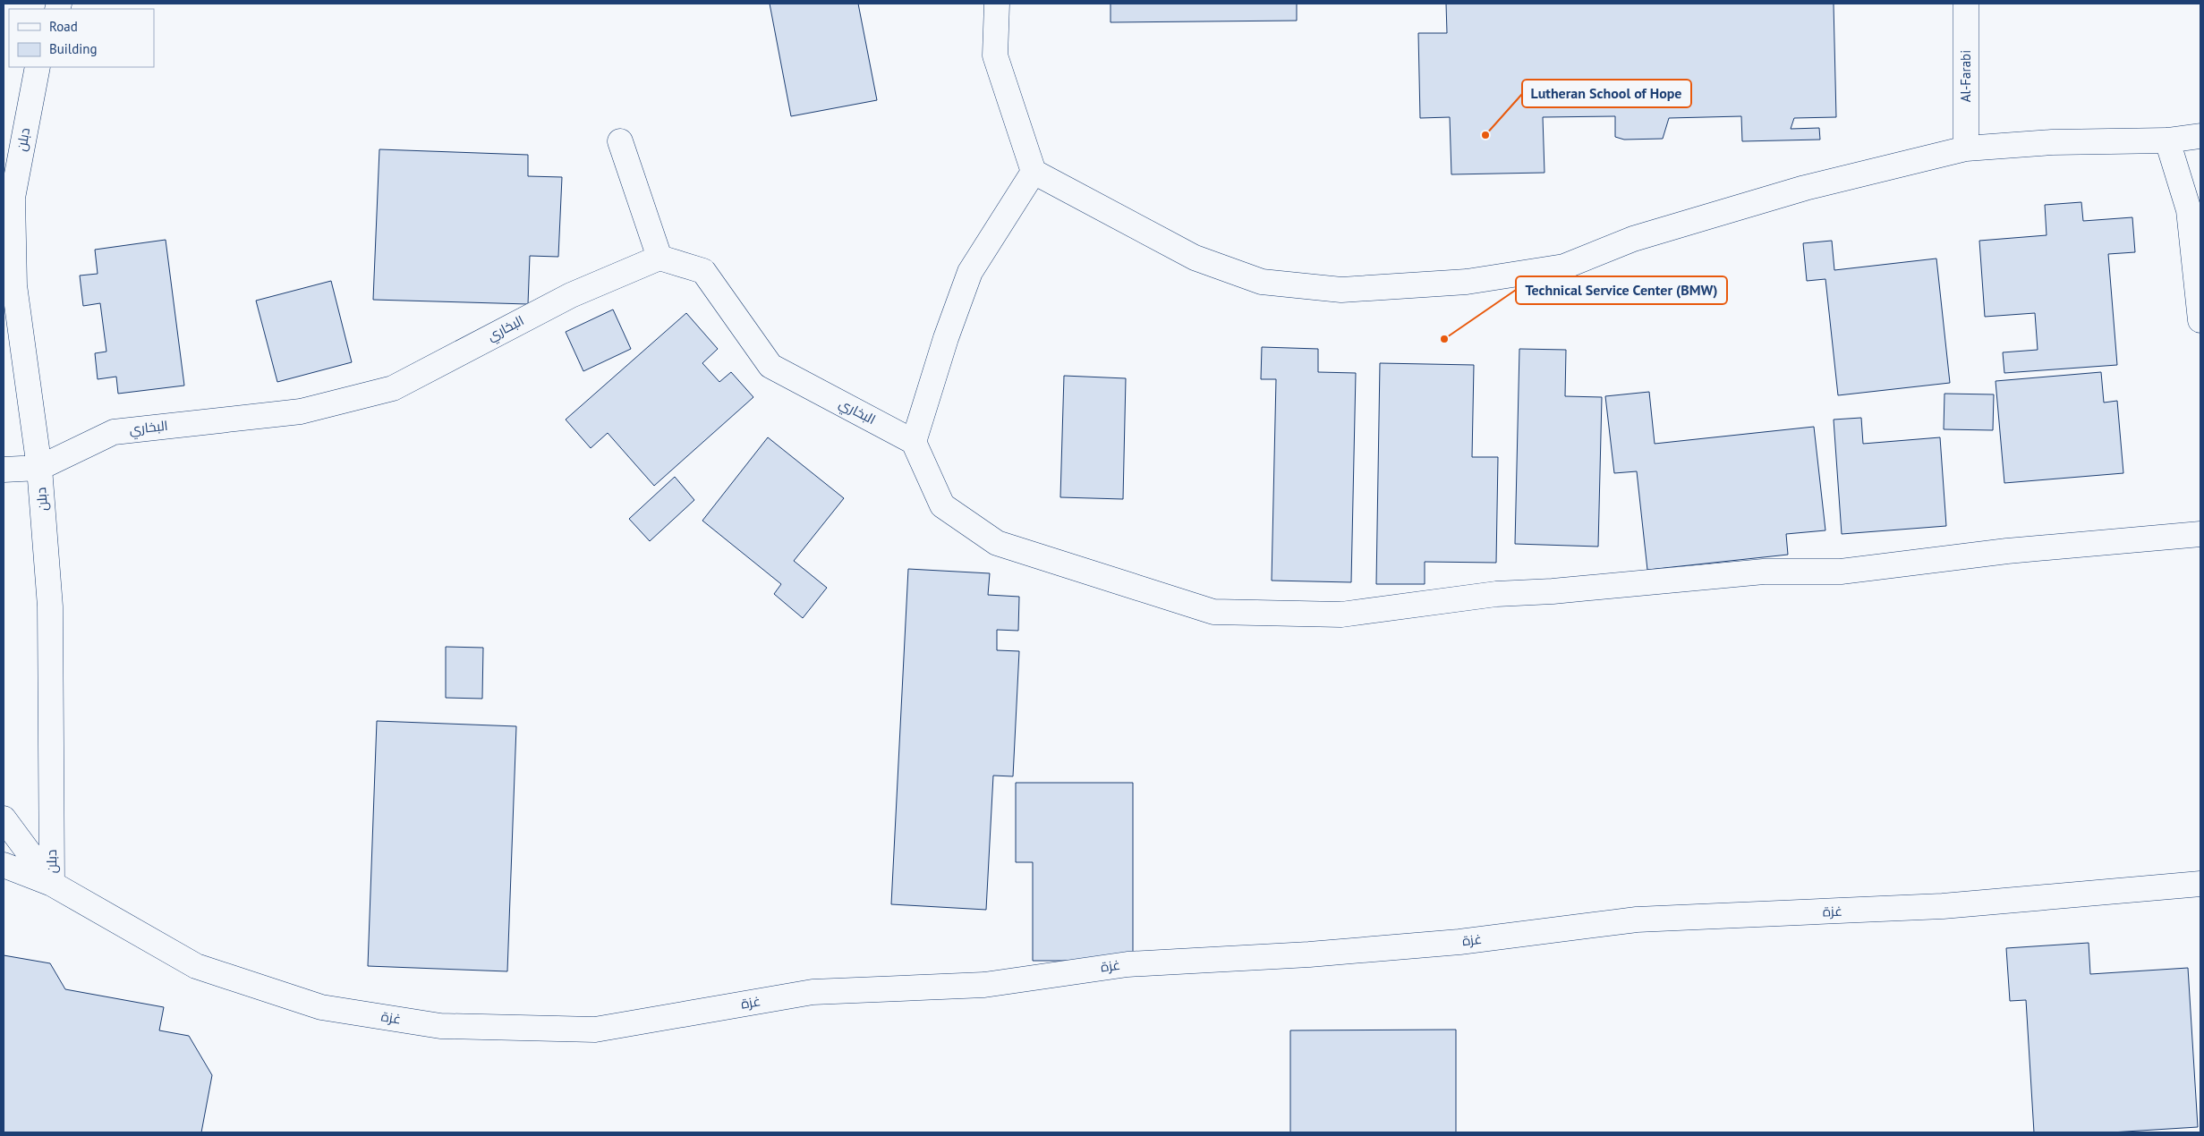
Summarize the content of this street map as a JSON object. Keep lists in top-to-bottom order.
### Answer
{
  "streets": {
    "street": [
      "Al-Farabi",
      "دبلن",
      "البخاري",
      "غزة"
    ]
  },
  "crossings": [
    ["دبلن", "البخاري"],
    ["دبلن", "غزة"]
  ],
  "places": ["Lutheran School of Hope", "Technical Service Center (BMW)"],
  "legend": ["Road", "Building"]
}
